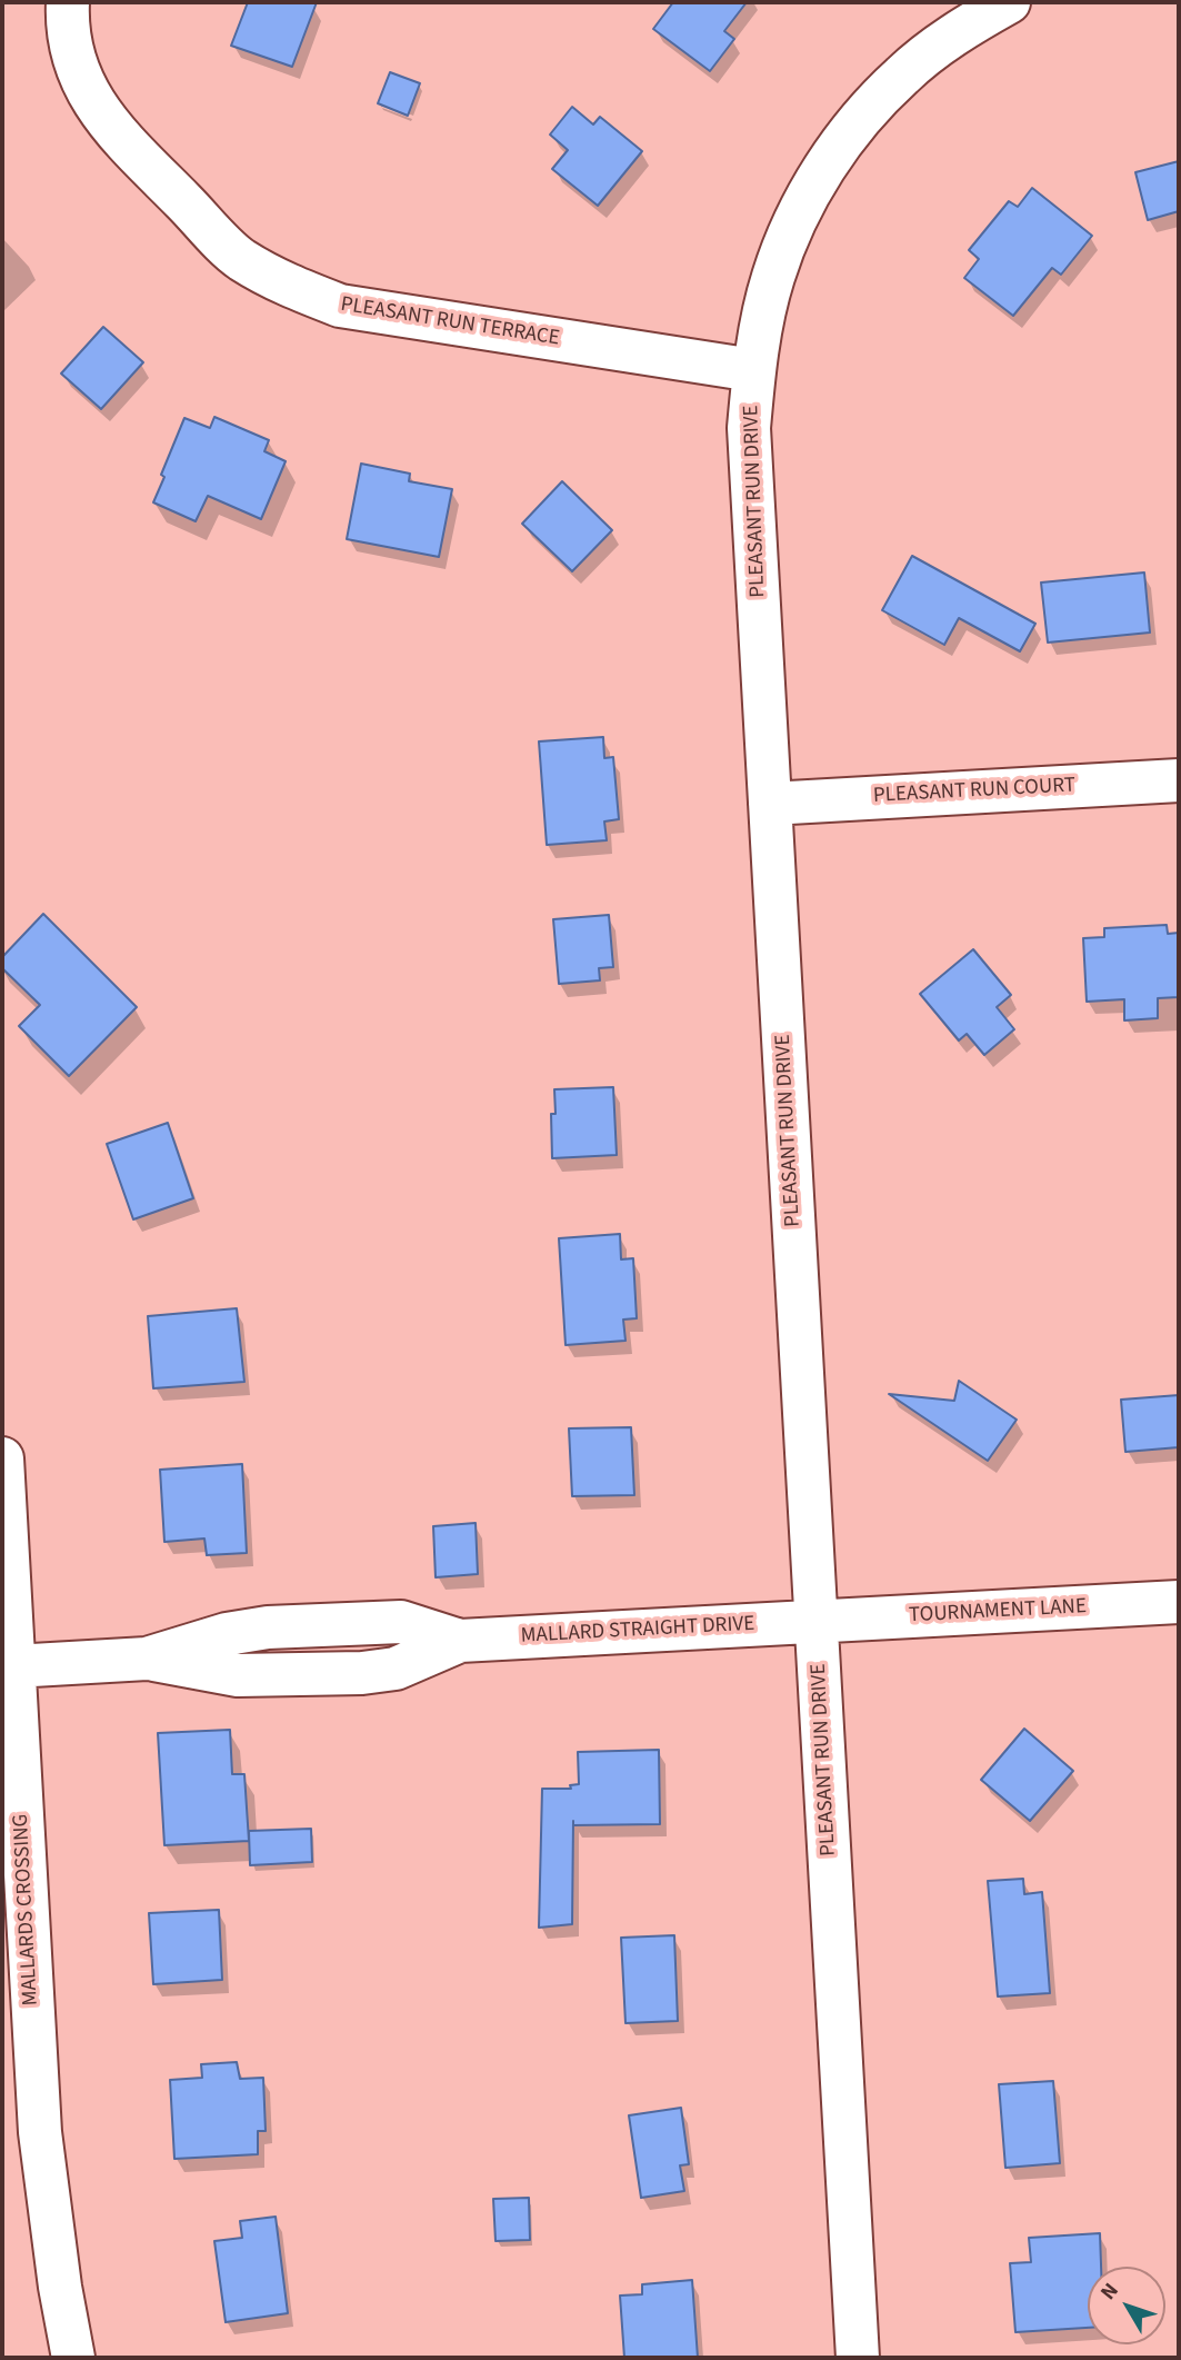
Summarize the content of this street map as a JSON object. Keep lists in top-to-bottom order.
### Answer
{
  "streets": {
    "street": [
      "PLEASANT RUN TERRACE",
      "PLEASANT RUN DRIVE",
      "PLEASANT RUN COURT",
      "TOURNAMENT LANE",
      "MALLARD STRAIGHT DRIVE",
      "MALLARDS CROSSING"
    ]
  },
  "crossings": [
    ["PLEASANT RUN TERRACE", "PLEASANT RUN DRIVE"],
    ["PLEASANT RUN DRIVE", "PLEASANT RUN COURT"],
    ["PLEASANT RUN DRIVE", "TOURNAMENT LANE"],
    ["PLEASANT RUN DRIVE", "MALLARD STRAIGHT DRIVE"],
    ["TOURNAMENT LANE", "MALLARD STRAIGHT DRIVE"],
    ["MALLARD STRAIGHT DRIVE", "MALLARDS CROSSING"]
  ],
  "north": "top left"
}
